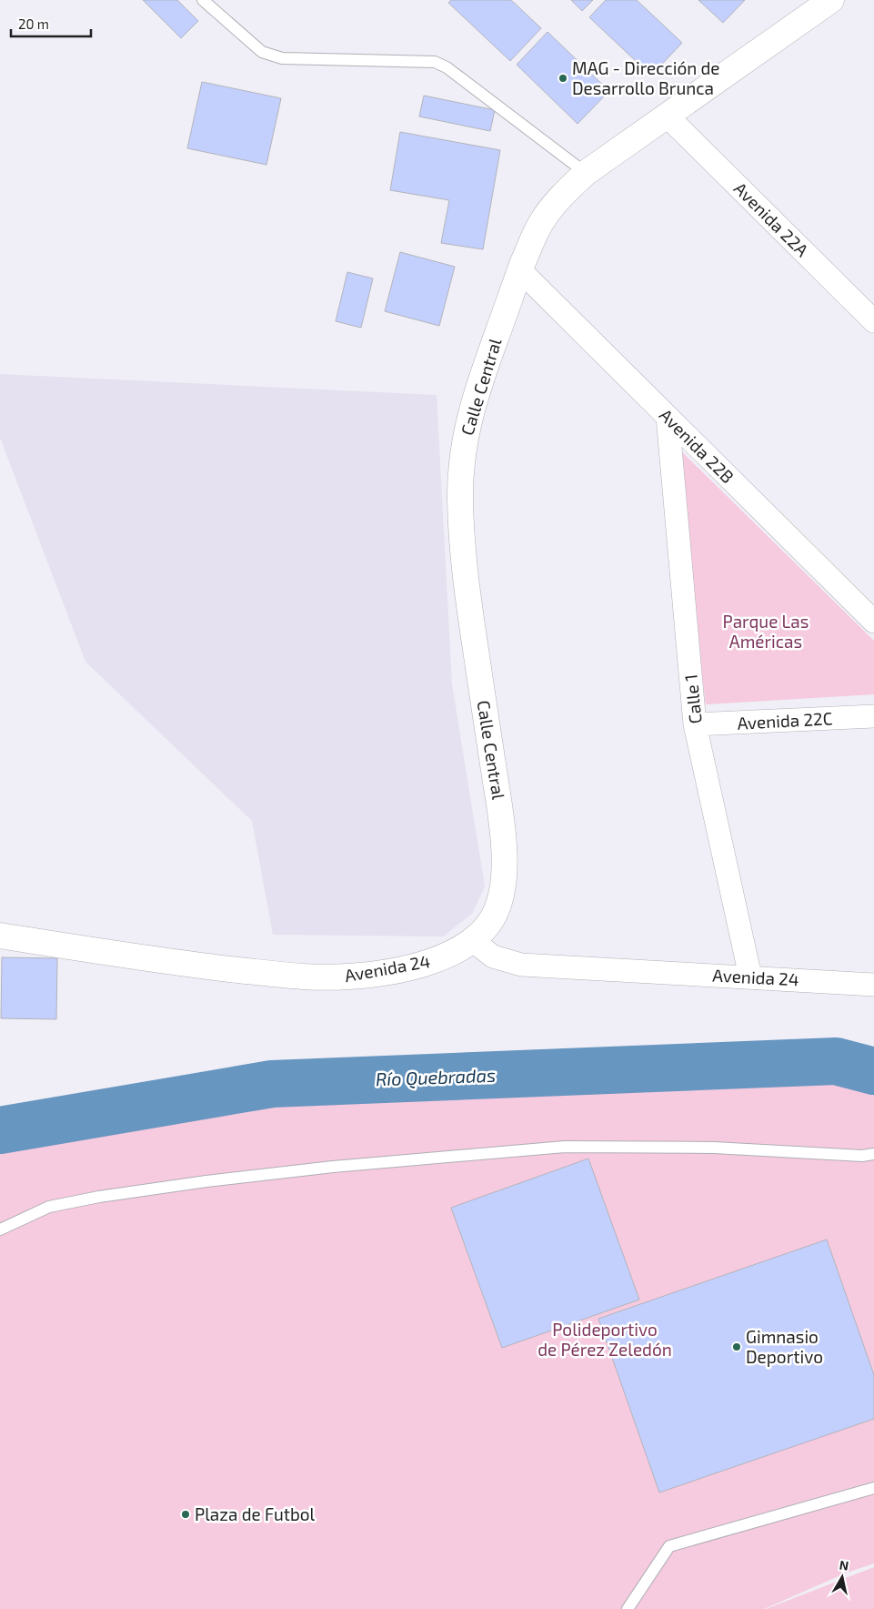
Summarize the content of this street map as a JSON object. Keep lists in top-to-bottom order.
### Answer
{
  "streets": {
    "main road": ["Calle Central", "Avenida 24"],
    "street": [
      "Avenida 22A",
      "Avenida 22B",
      "Calle 1",
      "Avenida 22C"
    ]
  },
  "crossings": [
    ["Avenida 22A", "Calle Central"],
    ["Calle Central", "Avenida 22B"],
    ["Calle Central", "Avenida 24"],
    ["Avenida 22B", "Calle 1"],
    ["Calle 1", "Avenida 22C"],
    ["Calle 1", "Avenida 24"]
  ],
  "water": ["Río Quebradas"],
  "parks": ["Parque Las Américas", "Polideportivo de Pérez Zeledón"],
  "places": ["MAG - Dirección de Desarrollo Brunca", "Gimnasio Deportivo", "Plaza de Futbol"],
  "scale_bar": "20 m",
  "north": "top"
}
